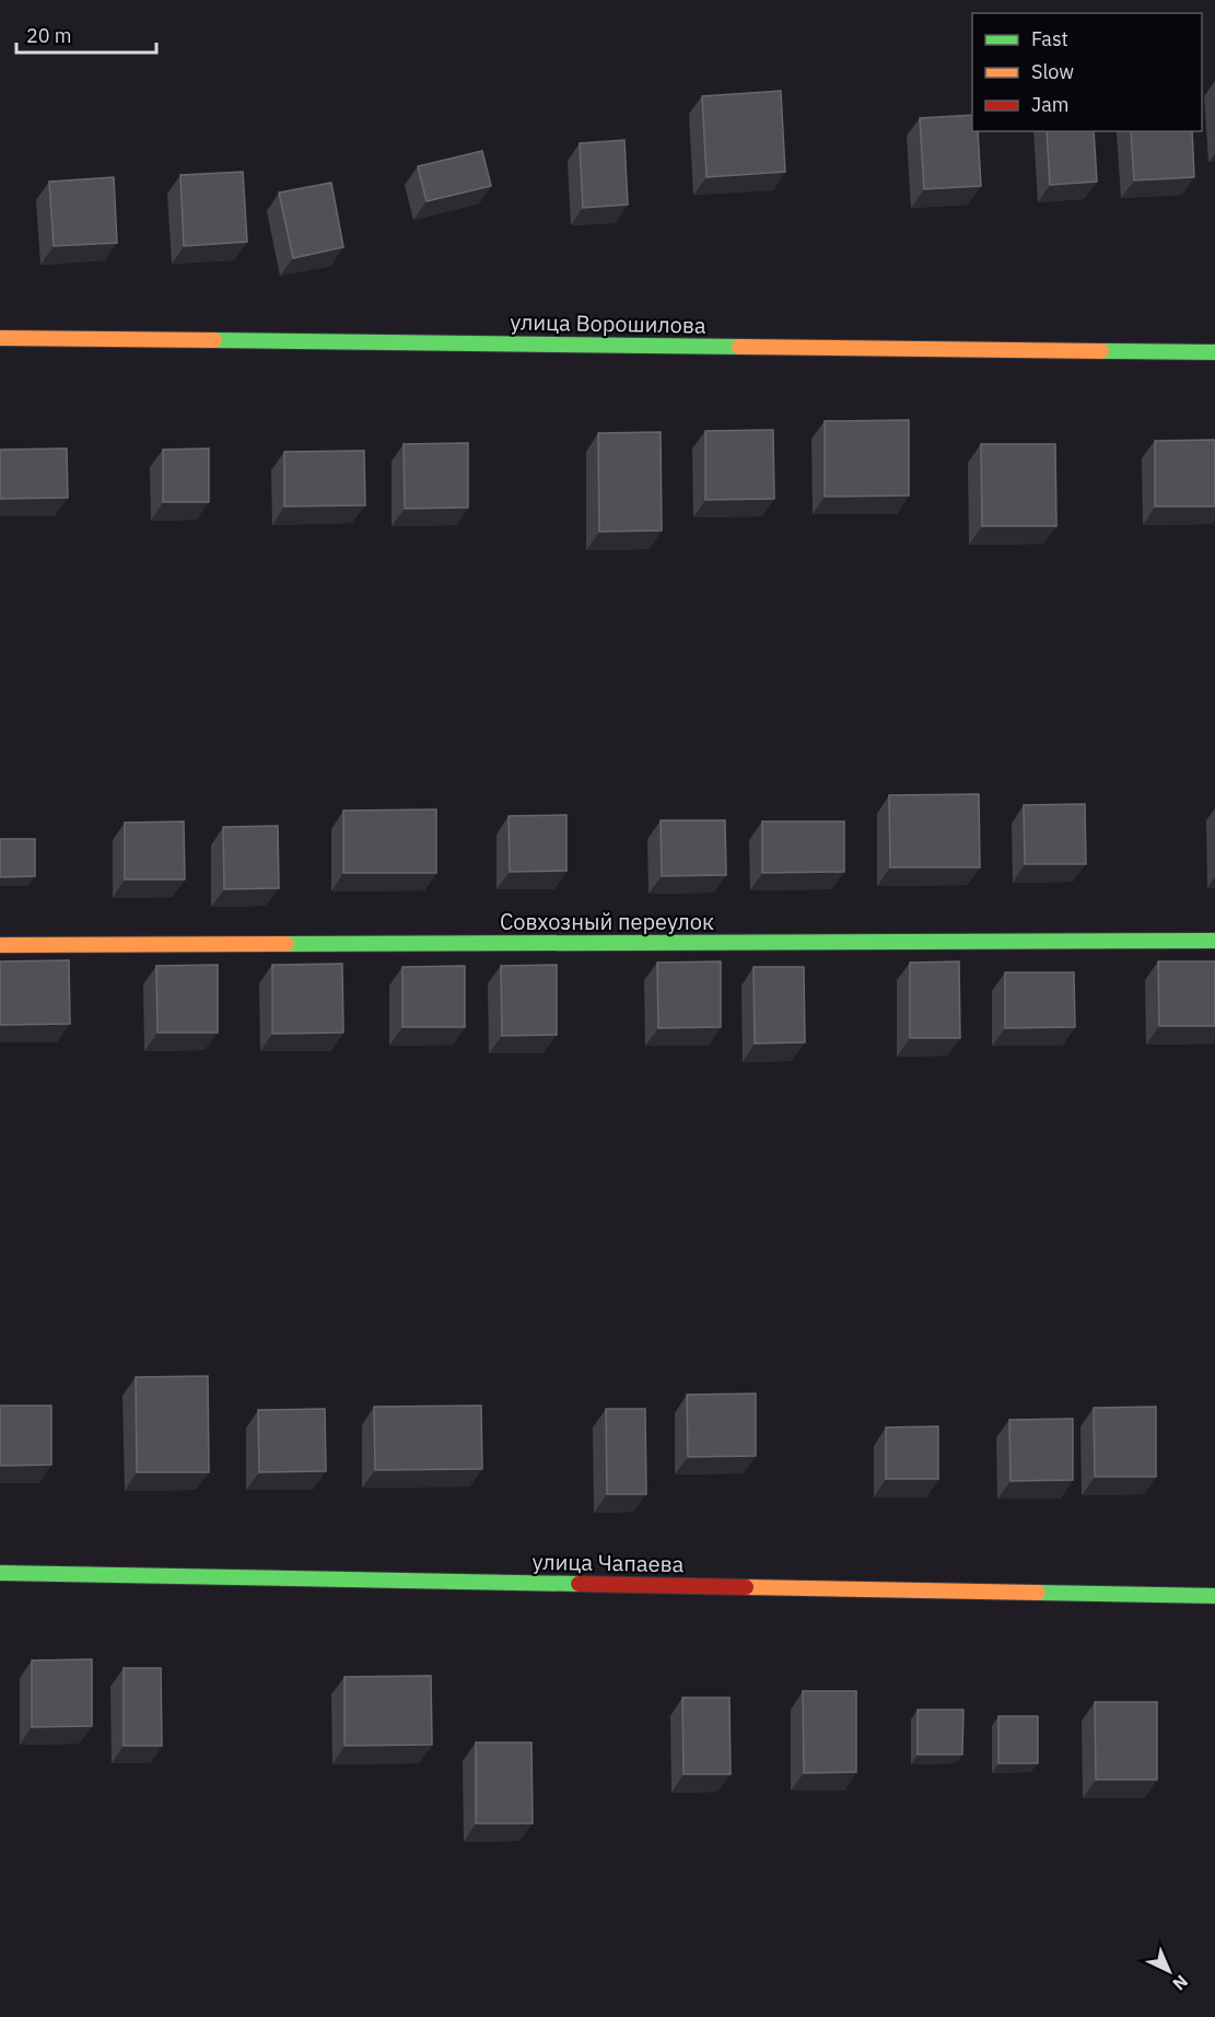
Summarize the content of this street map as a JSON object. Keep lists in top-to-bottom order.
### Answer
{
  "streets": {
    "street": ["улица Ворошилова", "Совхозный переулок", "улица Чапаева"]
  },
  "legend": ["Fast", "Slow", "Jam"],
  "scale_bar": "20 m",
  "north": "bottom right"
}
